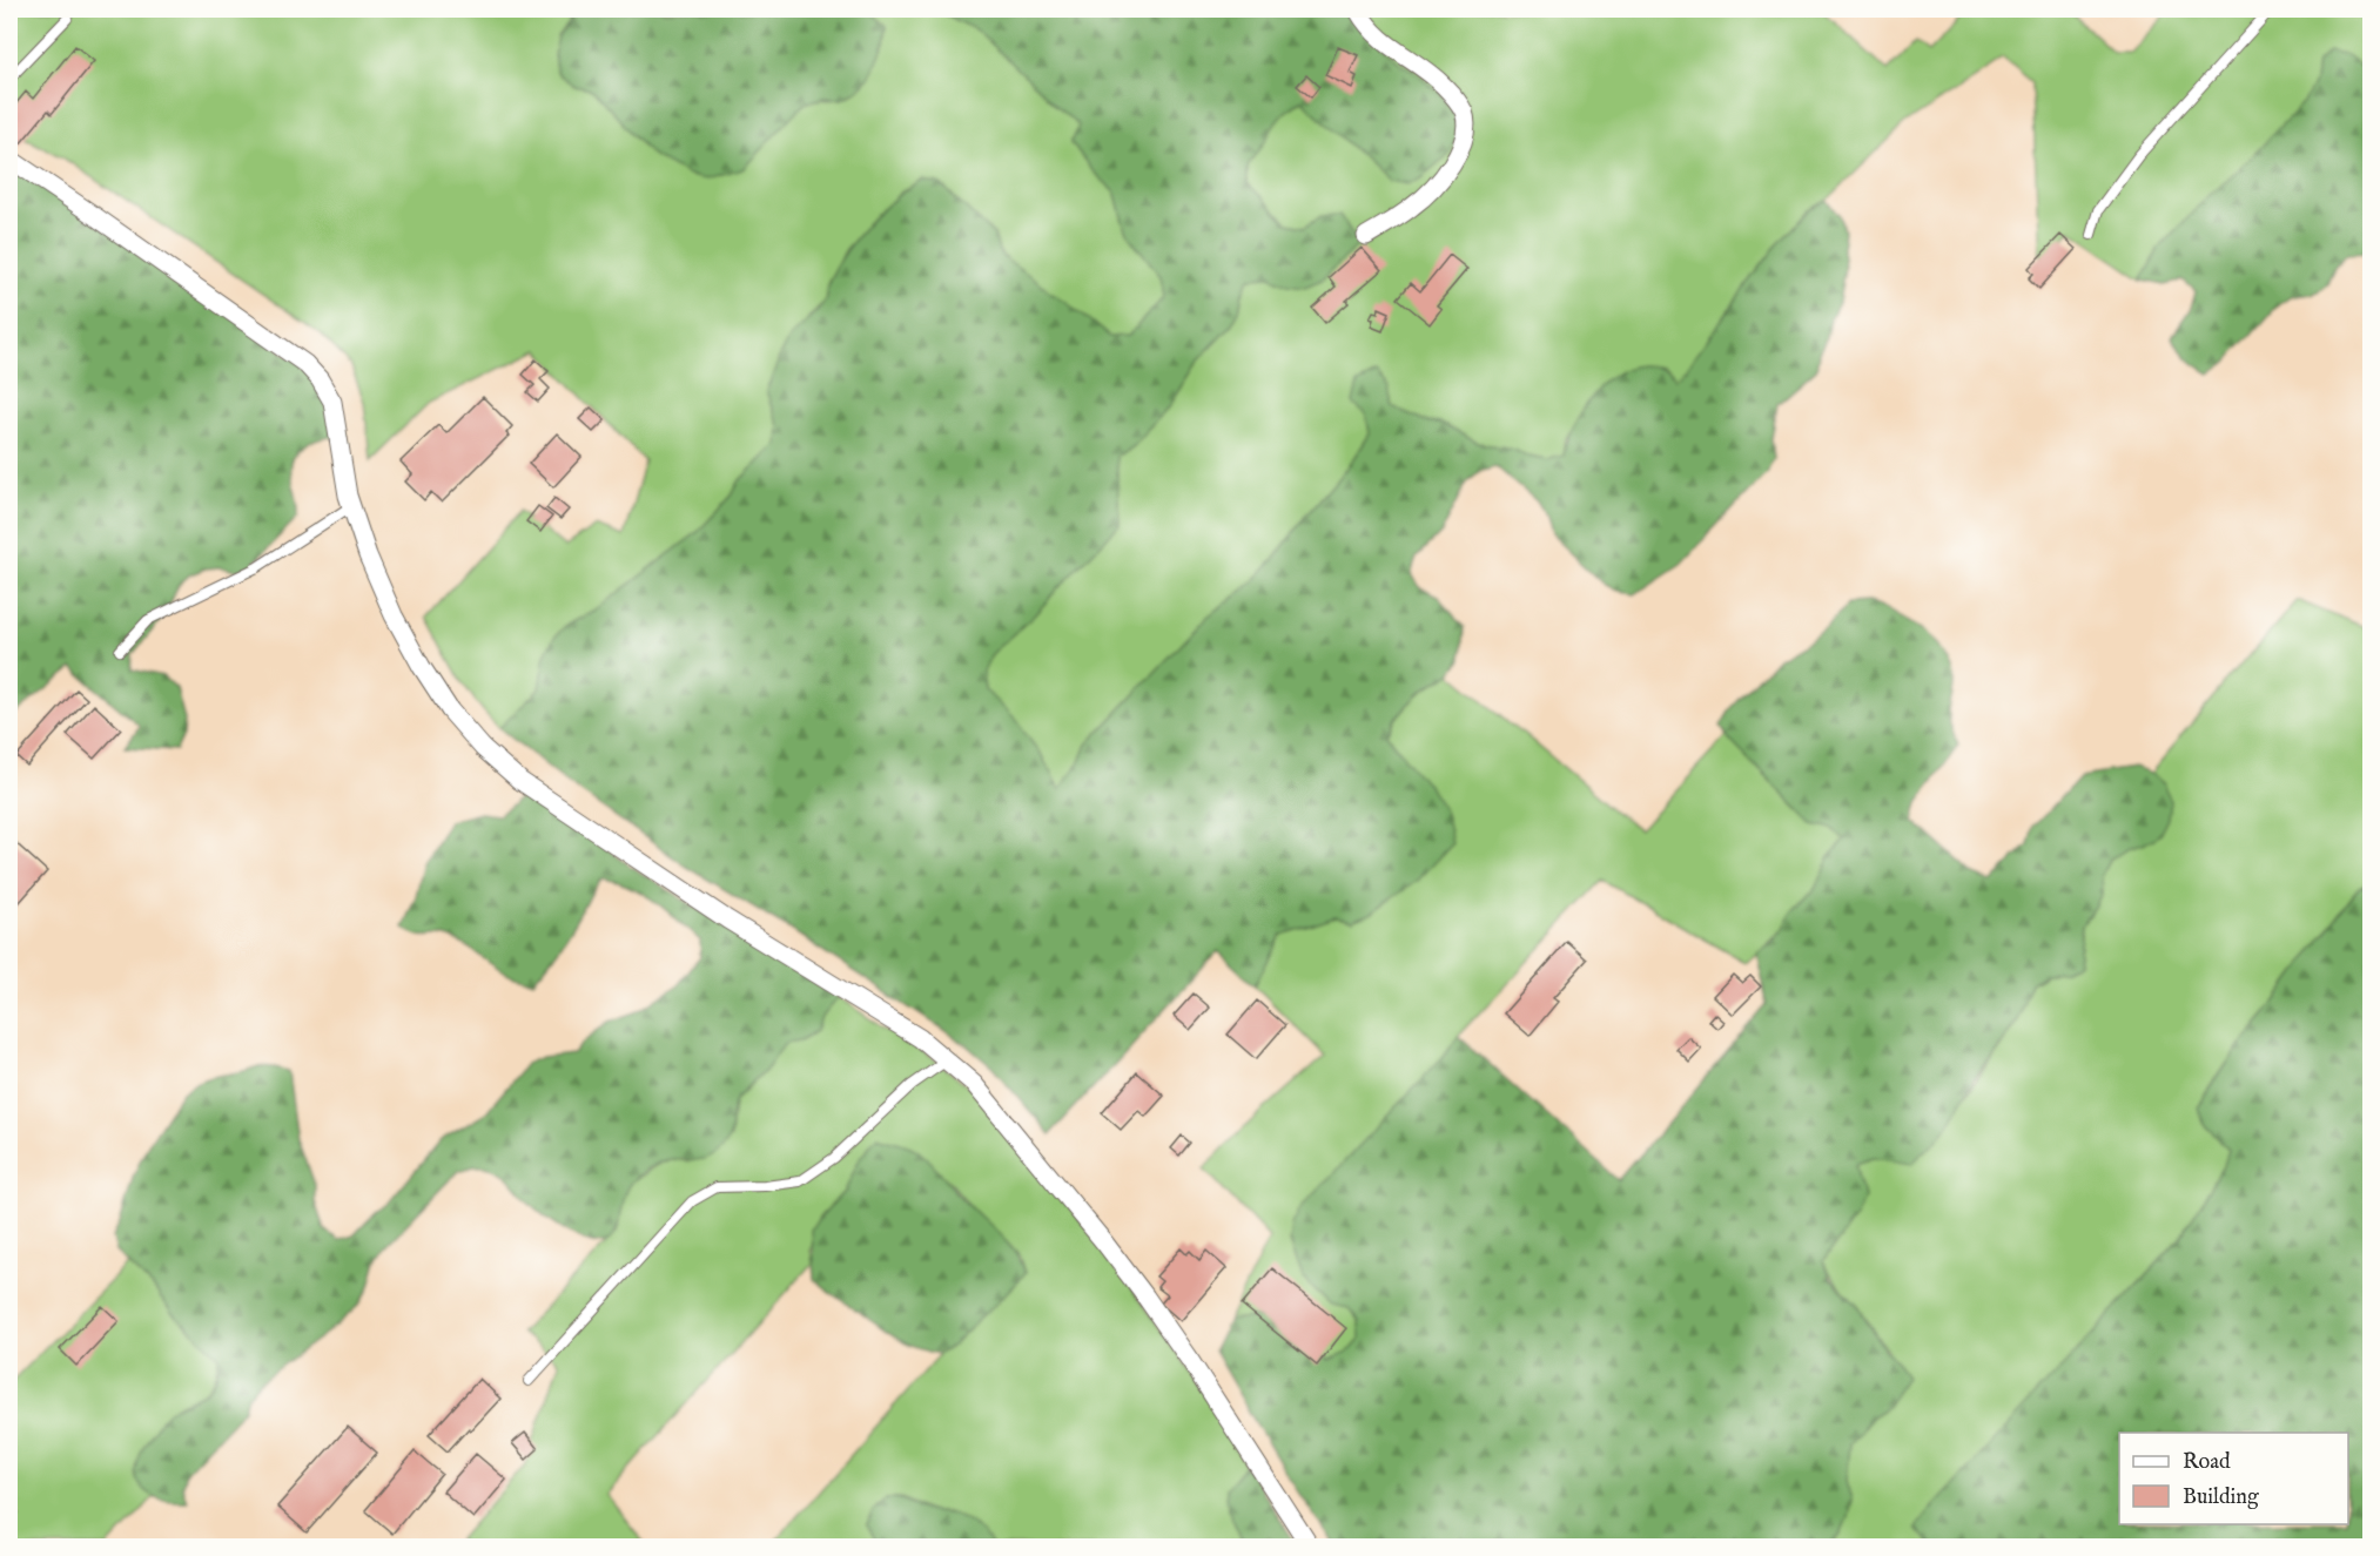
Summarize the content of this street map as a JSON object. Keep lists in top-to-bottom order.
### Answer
{
  "legend": ["Road", "Building"]
}
